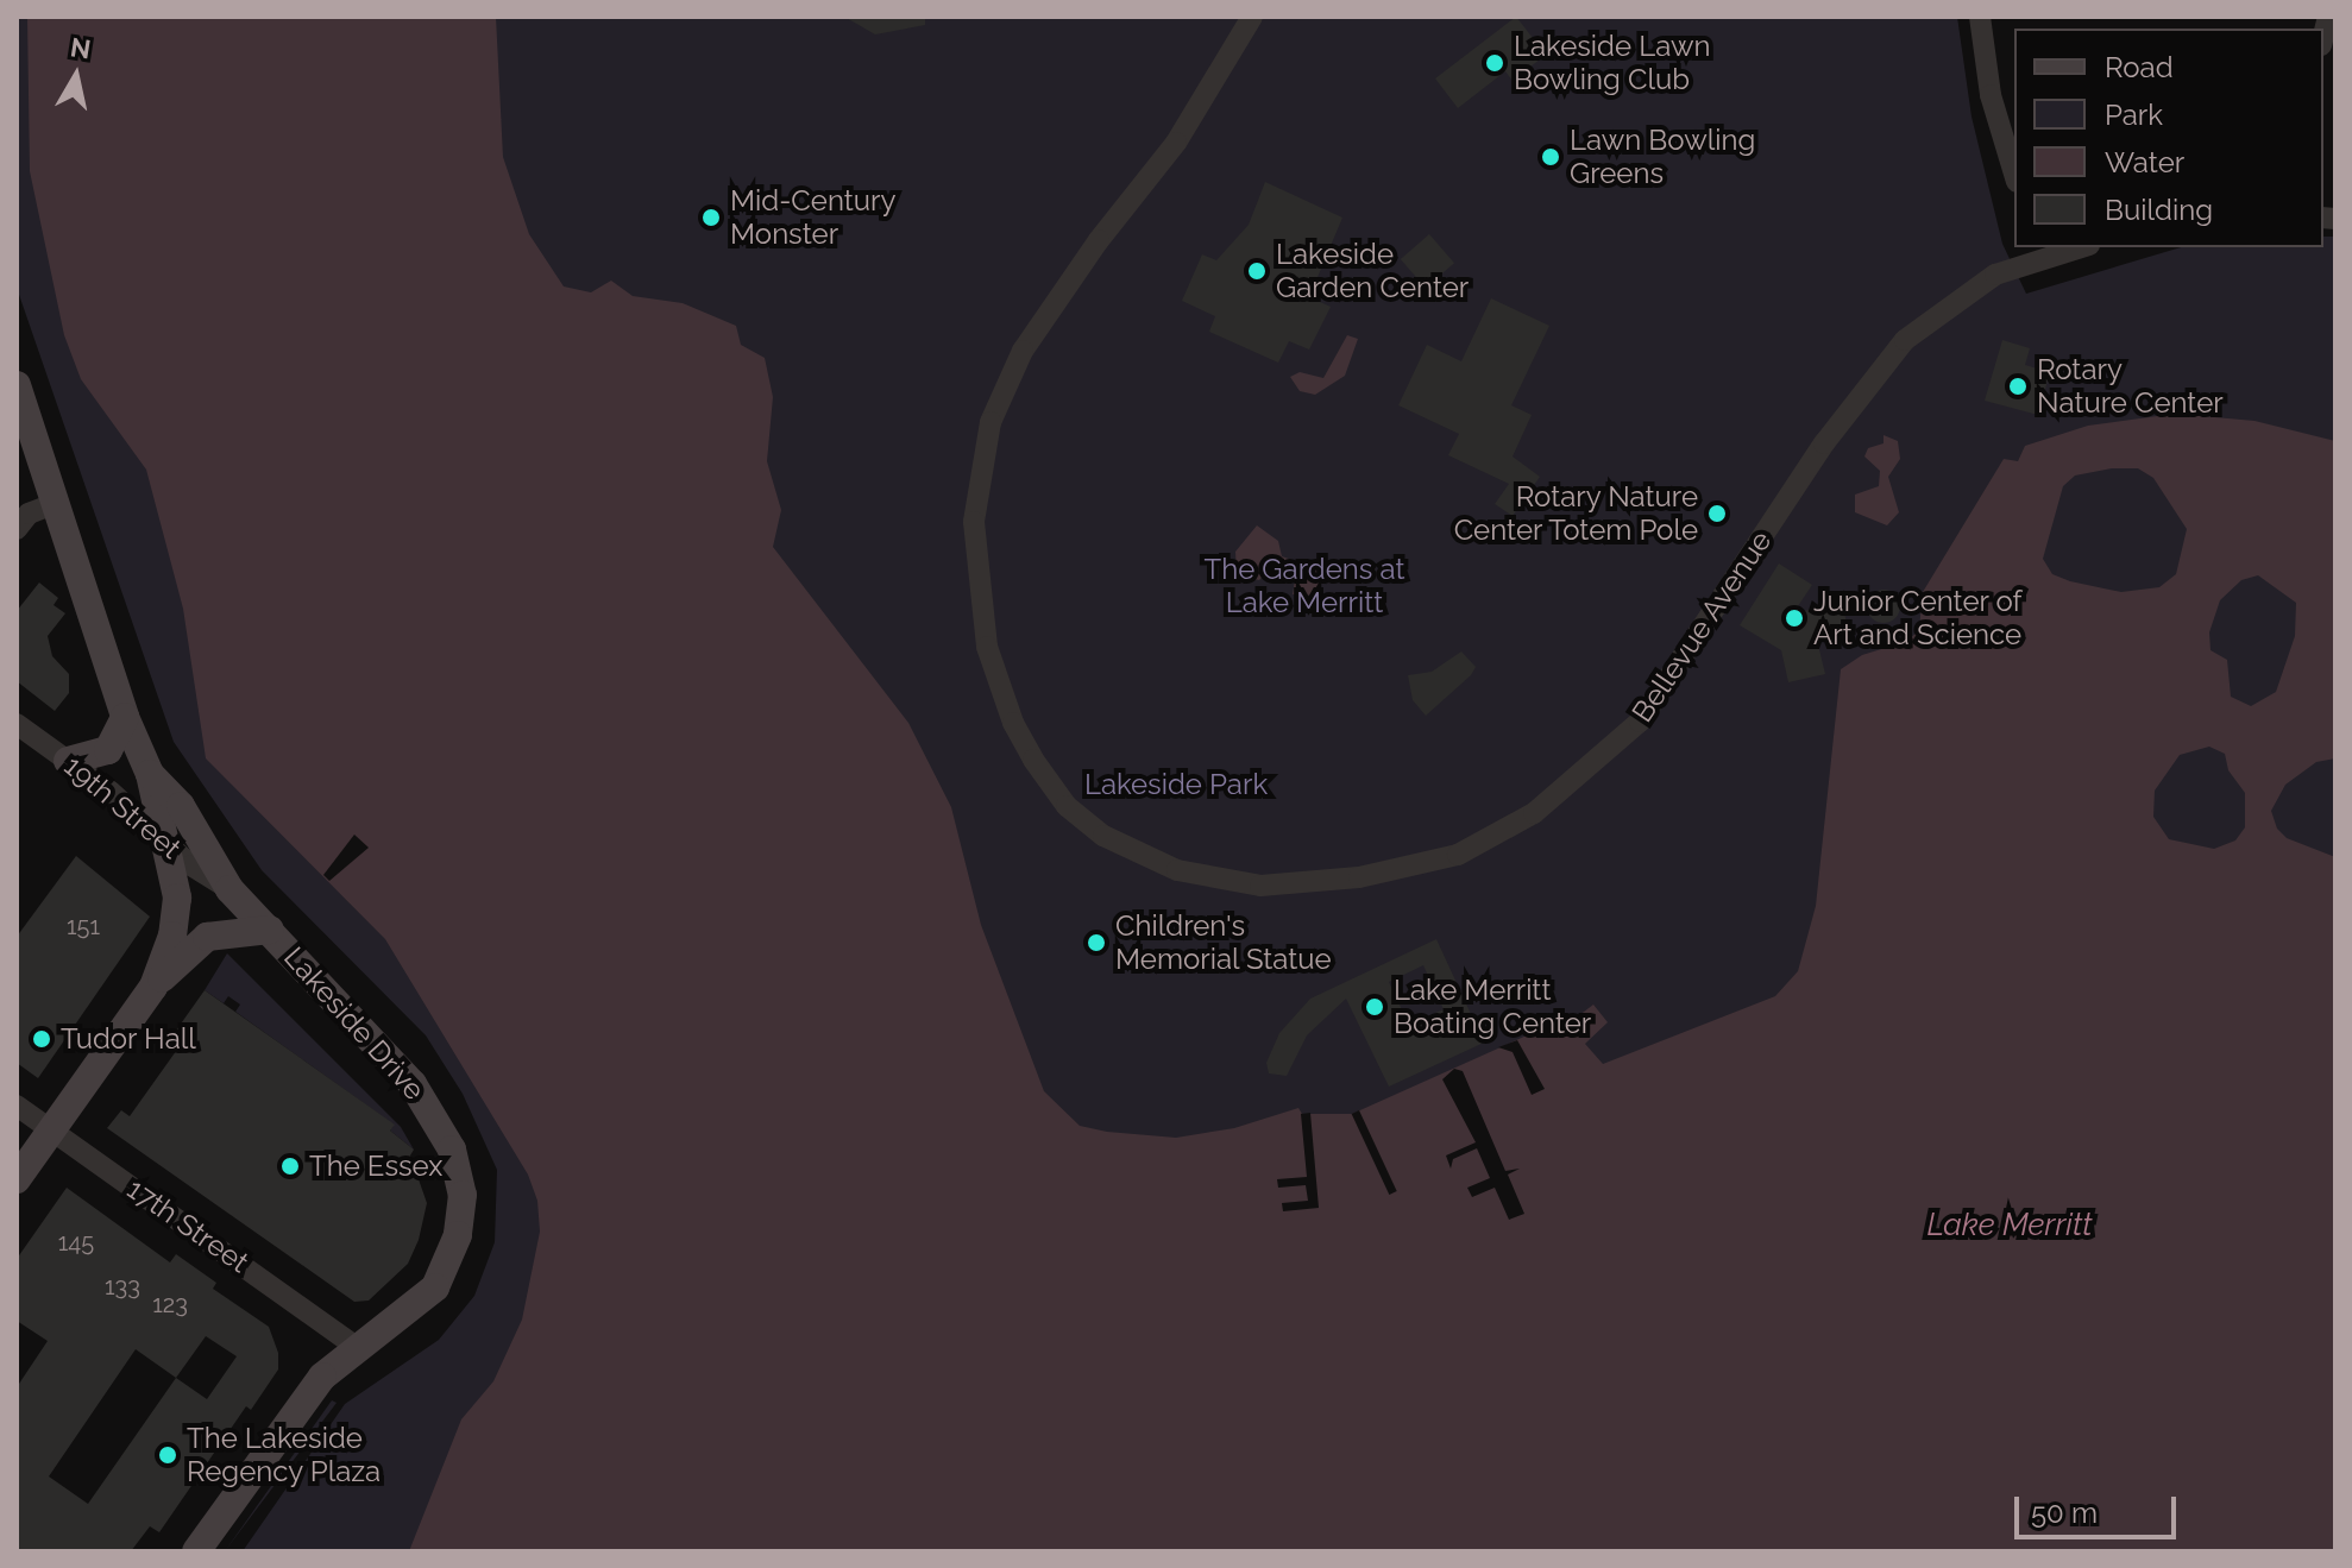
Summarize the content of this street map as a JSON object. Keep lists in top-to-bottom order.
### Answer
{
  "streets": {
    "street": [
      "Bellevue Avenue",
      "19th Street",
      "Lakeside Drive",
      "17th Street"
    ]
  },
  "crossings": [
    ["19th Street", "Lakeside Drive"],
    ["Lakeside Drive", "17th Street"]
  ],
  "water": ["Lake Merritt"],
  "parks": ["The Gardens at Lake Merritt", "Lakeside Park"],
  "places": [
    "Lakeside Lawn Bowling Club",
    "Lawn Bowling Greens",
    "Mid-Century Monster",
    "Lakeside Garden Center",
    "Rotary Nature Center",
    "Rotary Nature Center Totem Pole",
    "Junior Center of Art and Science",
    "Children's Memorial Statue",
    "Lake Merritt Boating Center",
    "Tudor Hall",
    "The Essex",
    "The Lakeside Regency Plaza"
  ],
  "house_numbers": [
    "151",
    "145",
    "133",
    "123"
  ],
  "legend": [
    "Road",
    "Park",
    "Water",
    "Building"
  ],
  "scale_bar": "50 m",
  "north": "top"
}
